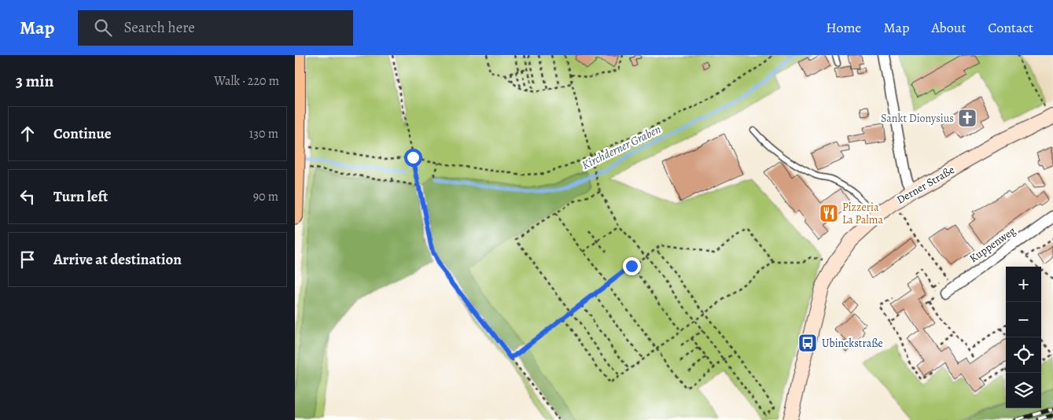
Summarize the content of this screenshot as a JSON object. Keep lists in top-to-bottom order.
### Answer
{
  "streets": {
    "main road": ["Derner Straße"],
    "street": ["Kuppenweg"]
  },
  "water": ["Kirchderner Graben"],
  "places": {
    "church": ["Sankt Dionysius"],
    "restaurant": ["Pizzeria La Palma"],
    "bus stop": ["Ubinckstraße"]
  },
  "page": {
    "header": "Map",
    "search": "Search here",
    "nav": [
      "Home",
      "Map",
      "About",
      "Contact"
    ],
    "heading": ["3 min", "Walk · 220 m"],
    "list": [
      ["Continue", "130 m"],
      ["Turn left", "90 m"],
      "Arrive at destination"
    ],
    "map_buttons": ["+", "−"]
  }
}
